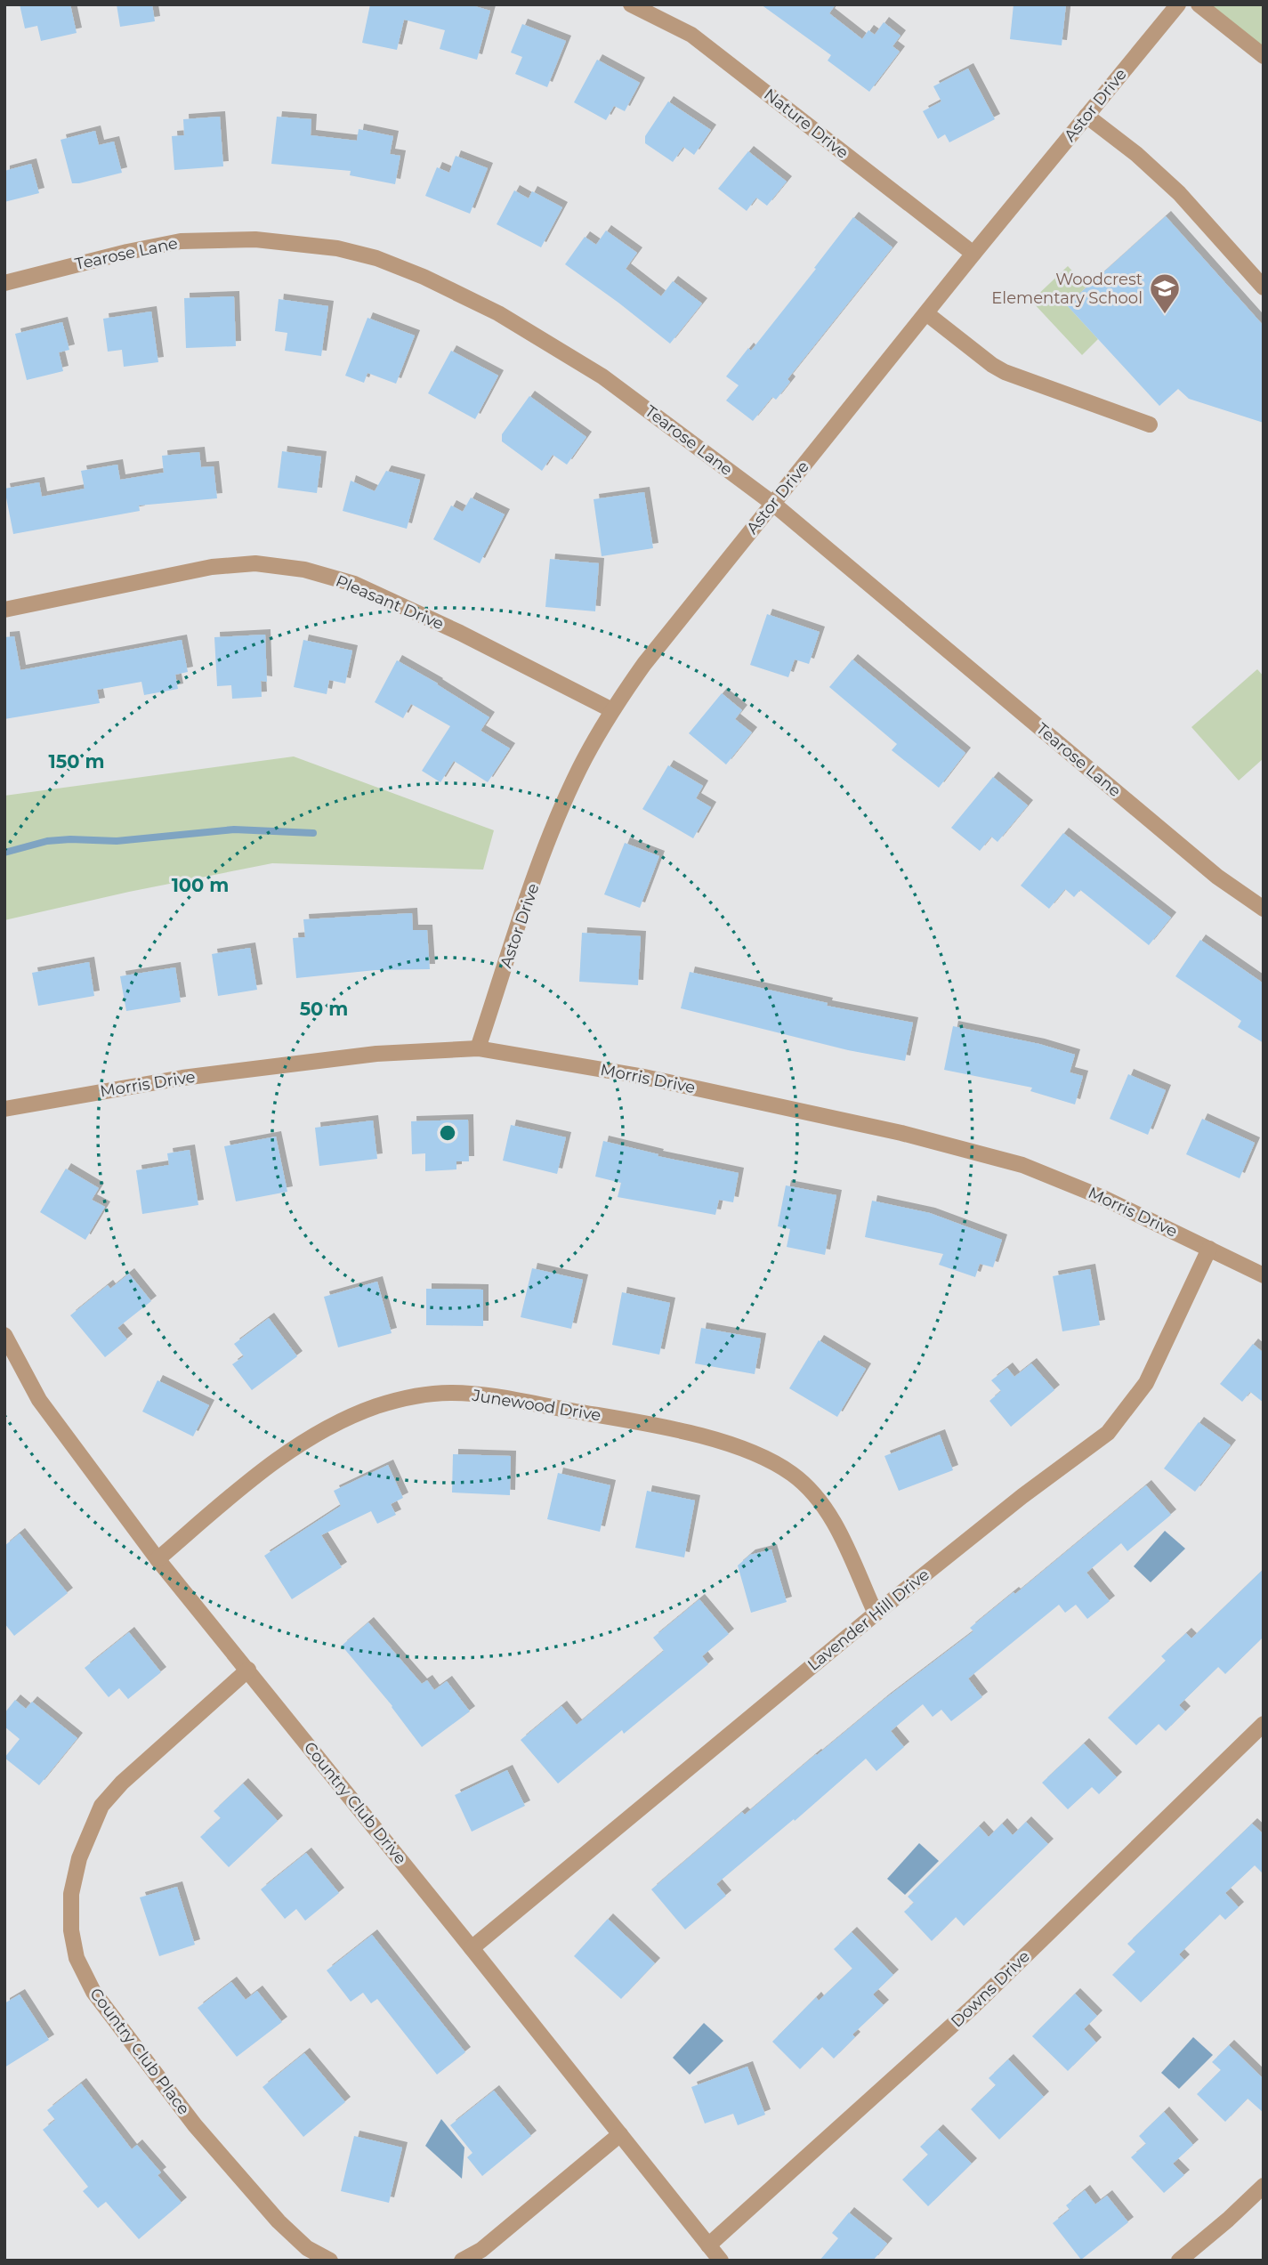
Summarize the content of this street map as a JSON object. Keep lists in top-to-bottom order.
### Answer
{
  "streets": {
    "street": [
      "Astor Drive",
      "Nature Drive",
      "Tearose Lane",
      "Pleasant Drive",
      "Morris Drive",
      "Junewood Drive",
      "Lavender Hill Drive",
      "Country Club Drive",
      "Downs Drive",
      "Country Club Place"
    ]
  },
  "crossings": [
    ["Astor Drive", "Nature Drive"],
    ["Astor Drive", "Tearose Lane"],
    ["Astor Drive", "Pleasant Drive"],
    ["Astor Drive", "Morris Drive"],
    ["Morris Drive", "Lavender Hill Drive"],
    ["Junewood Drive", "Lavender Hill Drive"],
    ["Junewood Drive", "Country Club Drive"],
    ["Lavender Hill Drive", "Country Club Drive"],
    ["Country Club Drive", "Downs Drive"],
    ["Country Club Drive", "Country Club Place"]
  ],
  "places": {
    "school or university": ["Woodcrest Elementary School"]
  },
  "rings": ["150 m", "100 m", "50 m"]
}
